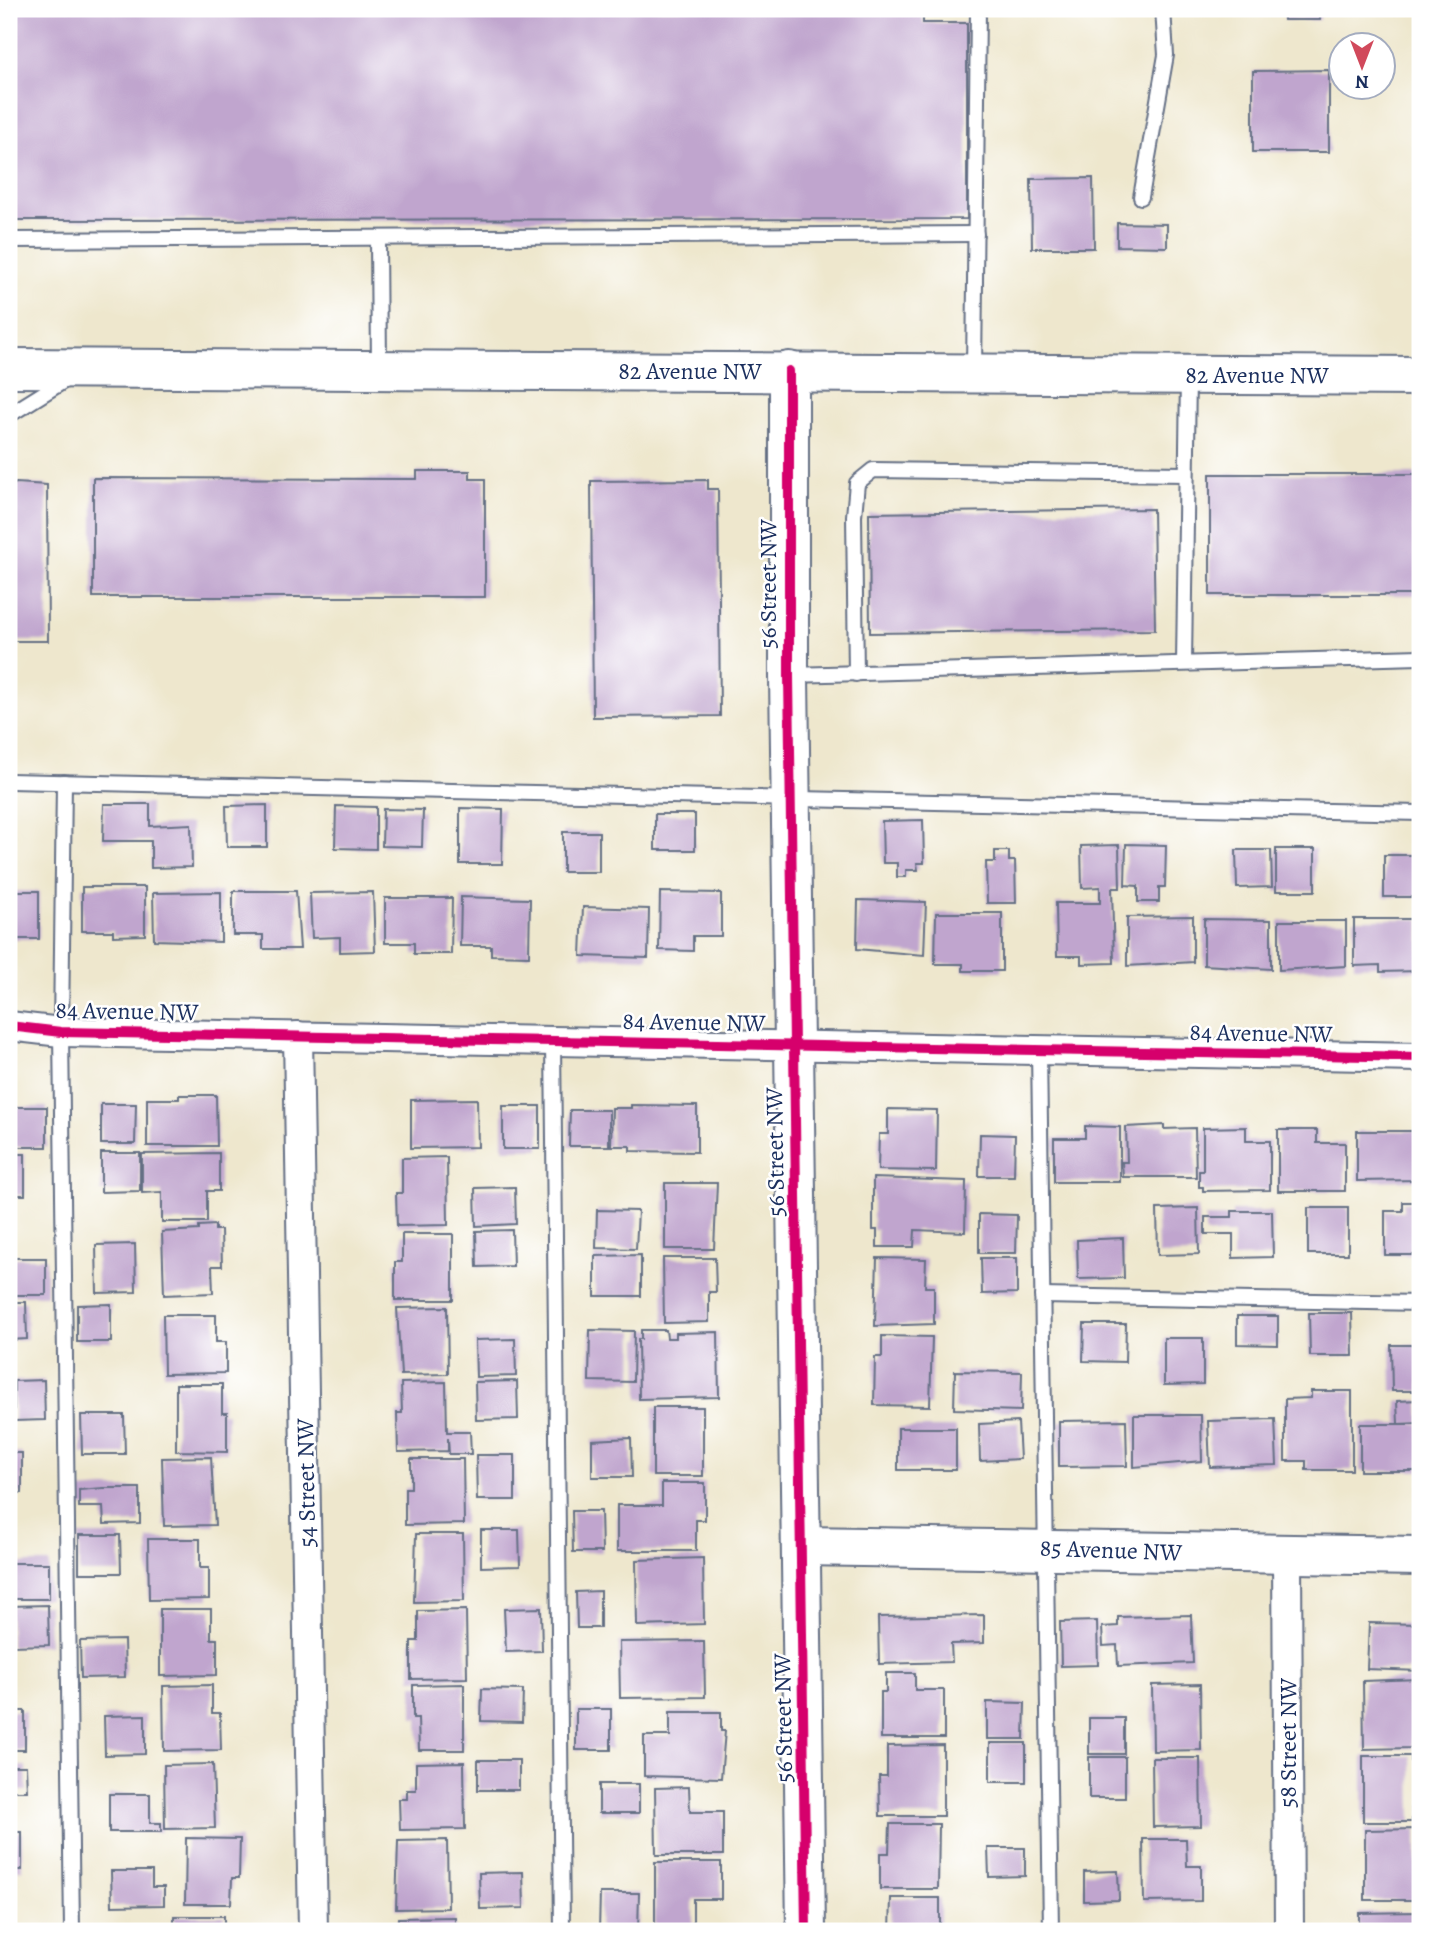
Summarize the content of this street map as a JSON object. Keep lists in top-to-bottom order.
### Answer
{
  "streets": {
    "street": [
      "82 Avenue NW",
      "56 Street NW",
      "84 Avenue NW",
      "54 Street NW",
      "85 Avenue NW",
      "58 Street NW"
    ]
  },
  "crossings": [
    ["82 Avenue NW", "56 Street NW"],
    ["56 Street NW", "84 Avenue NW"],
    ["56 Street NW", "85 Avenue NW"],
    ["84 Avenue NW", "54 Street NW"],
    ["85 Avenue NW", "58 Street NW"]
  ],
  "north": "bottom"
}
